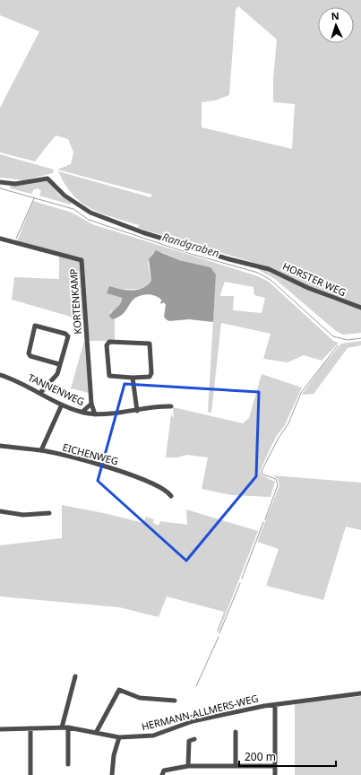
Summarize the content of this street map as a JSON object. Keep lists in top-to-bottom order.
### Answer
{
  "streets": {
    "street": [
      "HORSTER WEG",
      "KORTENKAMP",
      "TANNENWEG",
      "EICHENWEG",
      "HERMANN-ALLMERS-WEG"
    ]
  },
  "crossings": [
    ["KORTENKAMP", "TANNENWEG"]
  ],
  "water": ["Randgraben"],
  "scale_bar": "200 m",
  "north": "top"
}
